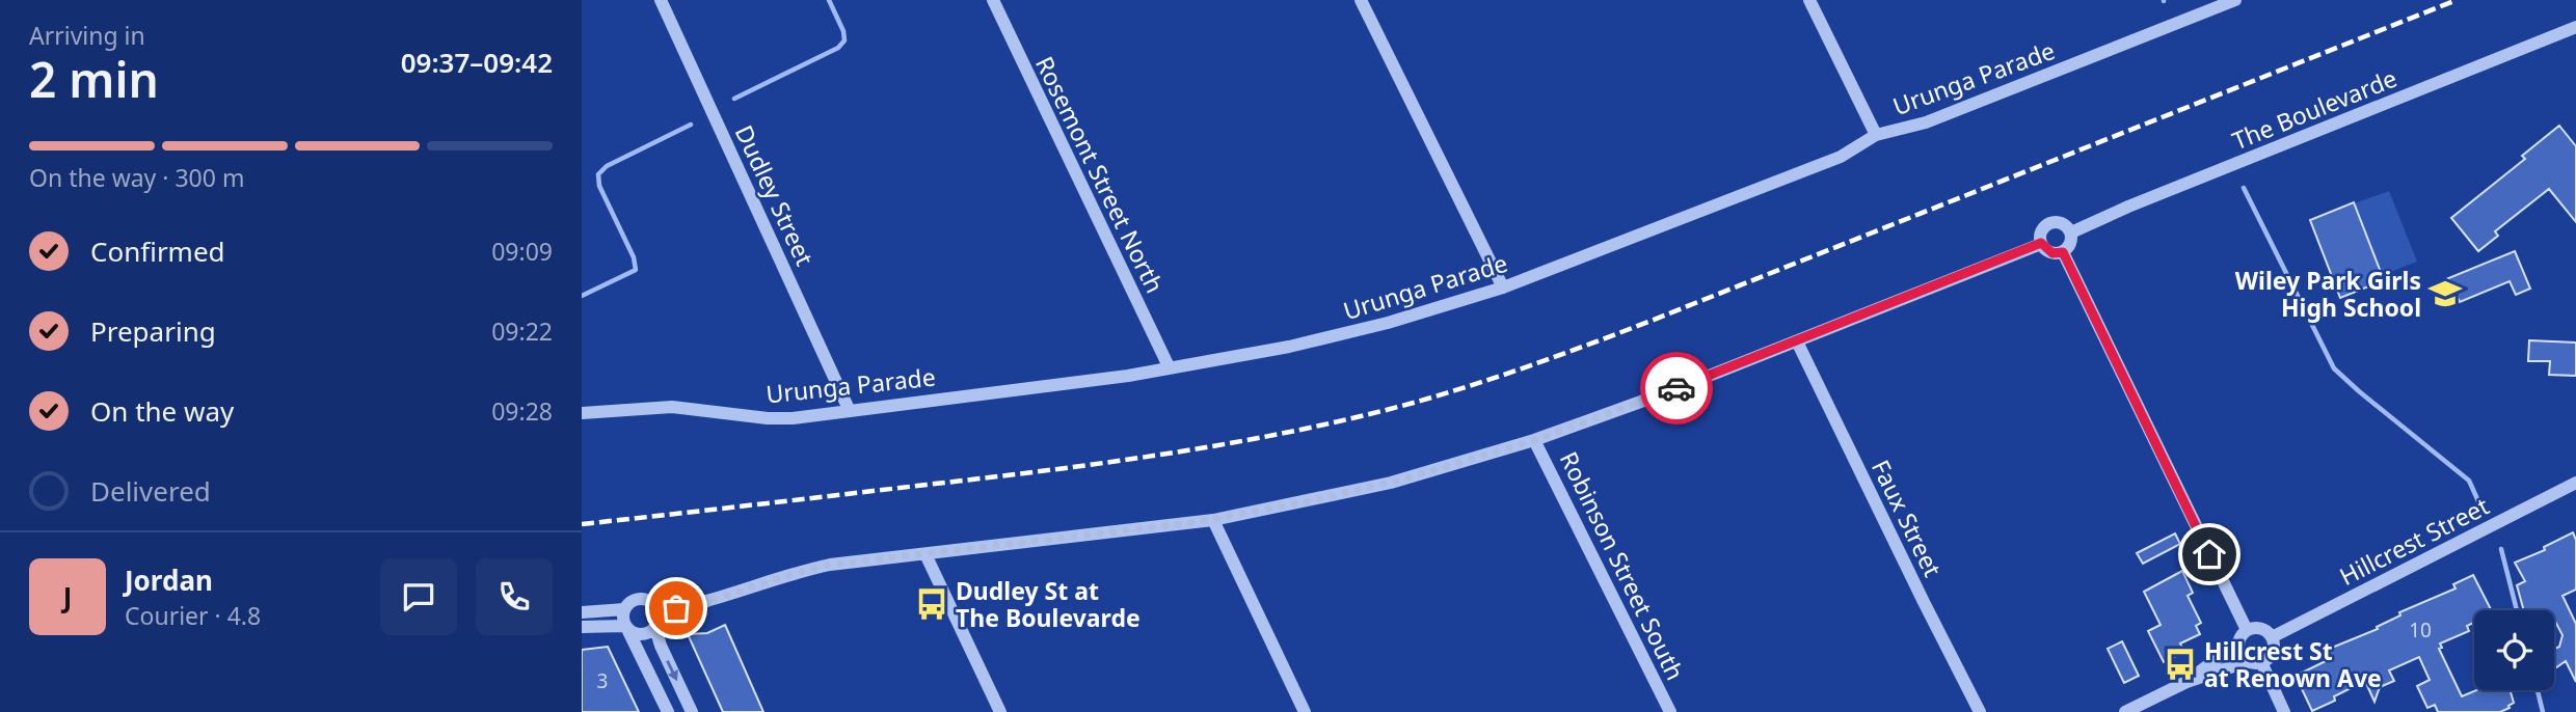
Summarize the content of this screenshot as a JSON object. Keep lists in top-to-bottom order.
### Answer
{
  "streets": {
    "street": [
      "Urunga Parade",
      "The Boulevarde",
      "Rosemont Street North",
      "Dudley Street",
      "Faux Street",
      "Hillcrest Street",
      "Robinson Street South"
    ]
  },
  "crossings": [
    ["Urunga Parade", "Rosemont Street North"],
    ["Urunga Parade", "Dudley Street"]
  ],
  "places": {
    "school or university": ["Wiley Park Girls High School"],
    "bus stop": ["Dudley St at The Boulevarde", "Hillcrest St at Renown Ave"]
  },
  "house_numbers": ["10", "3"],
  "page": {
    "heading": ["2 min", "Arriving in", "09:37–09:42"],
    "panel": ["Jordan", "Courier · 4.8"],
    "bar": "On the way · 300 m",
    "list": [
      ["Confirmed", "09:09"],
      ["Preparing", "09:22"],
      ["On the way", "09:28"],
      "Delivered"
    ],
    "round": "J"
  }
}
